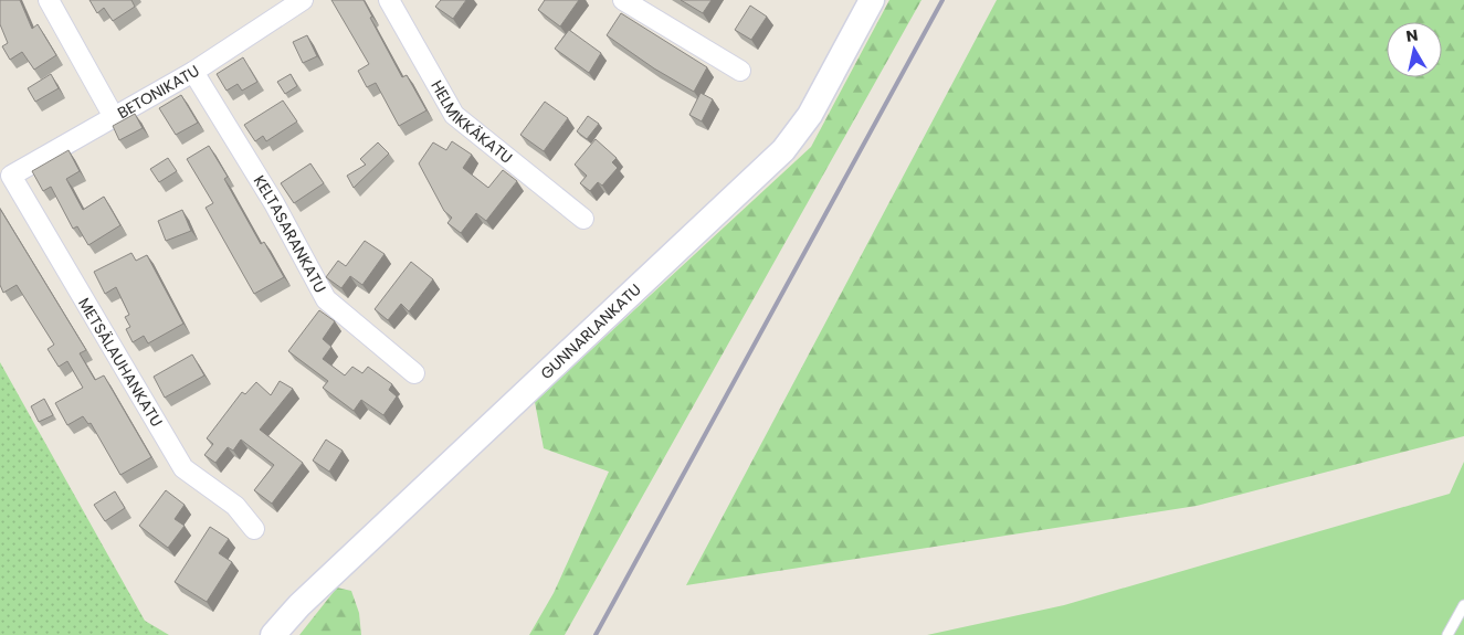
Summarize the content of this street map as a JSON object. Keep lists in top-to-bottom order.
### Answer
{
  "streets": {
    "street": [
      "BETONIKATU",
      "HELMIKKÄKATU",
      "KELTASARANKATU",
      "GUNNARLANKATU",
      "METSÄLAUHANKATU"
    ]
  },
  "crossings": [
    ["BETONIKATU", "KELTASARANKATU"],
    ["BETONIKATU", "METSÄLAUHANKATU"]
  ],
  "north": "top"
}
